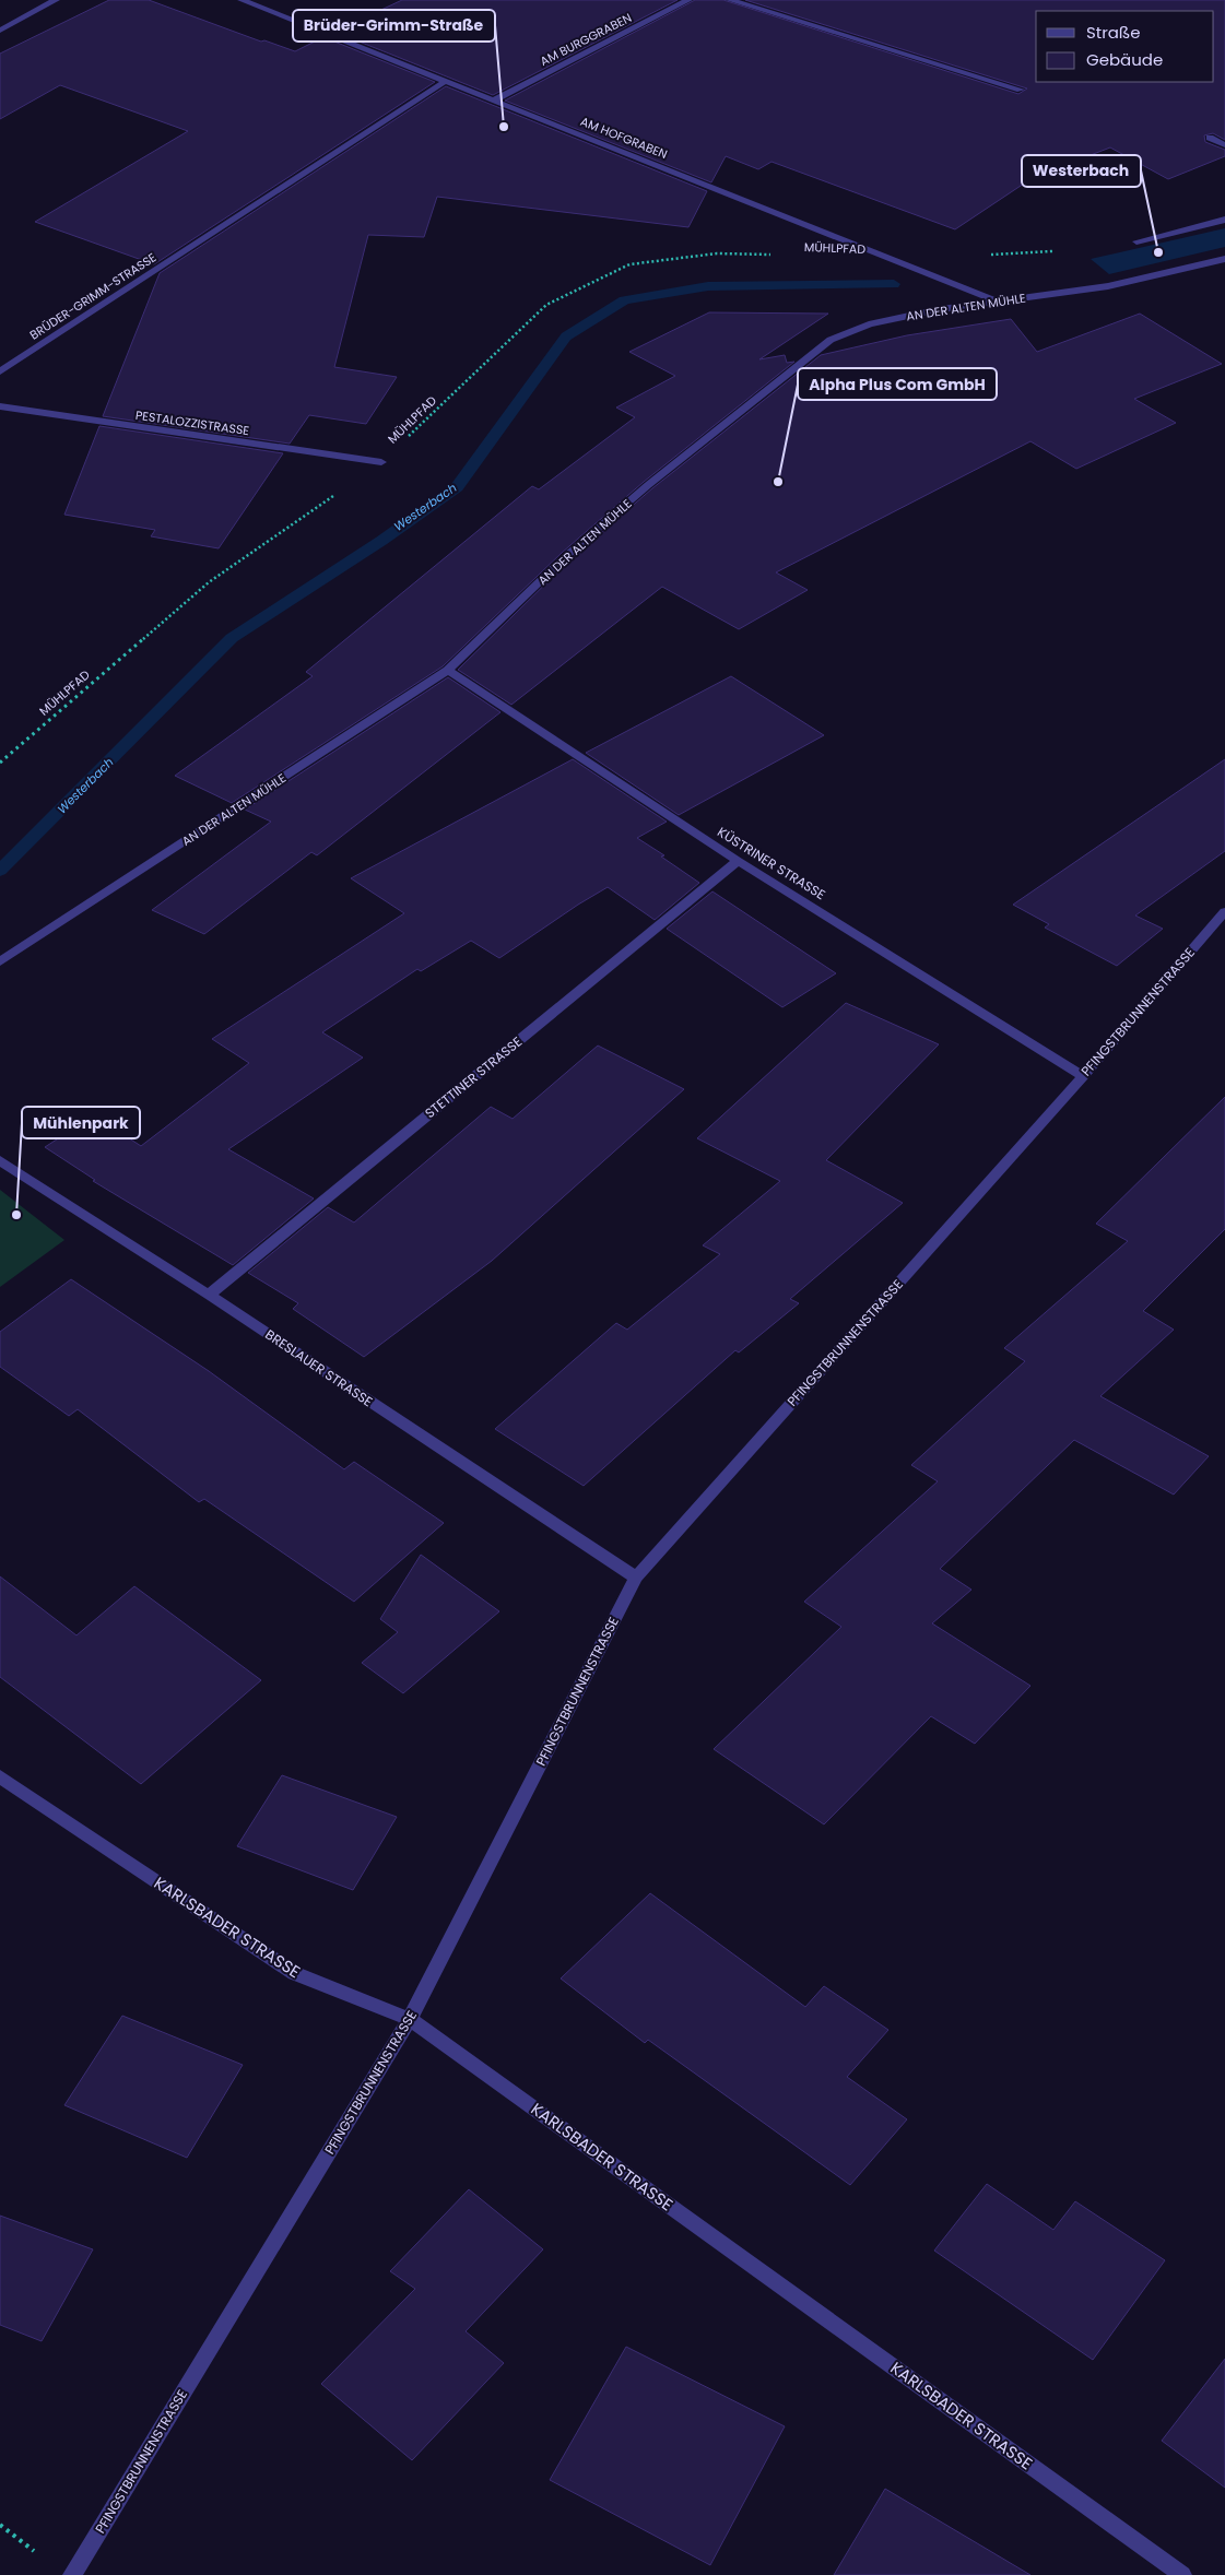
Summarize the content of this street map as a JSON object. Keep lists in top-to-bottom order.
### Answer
{
  "streets": {
    "street": [
      "AM BURGGRABEN",
      "AM HOFGRABEN",
      "BRÜDER-GRIMM-STRASSE",
      "AN DER ALTEN MÜHLE",
      "PESTALOZZISTRASSE",
      "KÜSTRINER STRASSE",
      "PFINGSTBRUNNENSTRASSE",
      "STETTINER STRASSE",
      "BRESLAUER STRASSE",
      "KARLSBADER STRASSE"
    ],
    "path": ["MÜHLPFAD"]
  },
  "crossings": [
    ["AM BURGGRABEN", "AM HOFGRABEN"],
    ["AM HOFGRABEN", "BRÜDER-GRIMM-STRASSE"],
    ["AM HOFGRABEN", "AN DER ALTEN MÜHLE"],
    ["MÜHLPFAD", "PESTALOZZISTRASSE"],
    ["AN DER ALTEN MÜHLE", "KÜSTRINER STRASSE"],
    ["KÜSTRINER STRASSE", "PFINGSTBRUNNENSTRASSE"],
    ["KÜSTRINER STRASSE", "STETTINER STRASSE"],
    ["PFINGSTBRUNNENSTRASSE", "BRESLAUER STRASSE"],
    ["PFINGSTBRUNNENSTRASSE", "KARLSBADER STRASSE"],
    ["STETTINER STRASSE", "BRESLAUER STRASSE"]
  ],
  "water": ["Westerbach"],
  "places": [
    "Brüder-Grimm-Straße",
    "Westerbach",
    "Alpha Plus Com GmbH",
    "Mühlenpark"
  ],
  "legend": ["Straße", "Gebäude"]
}
